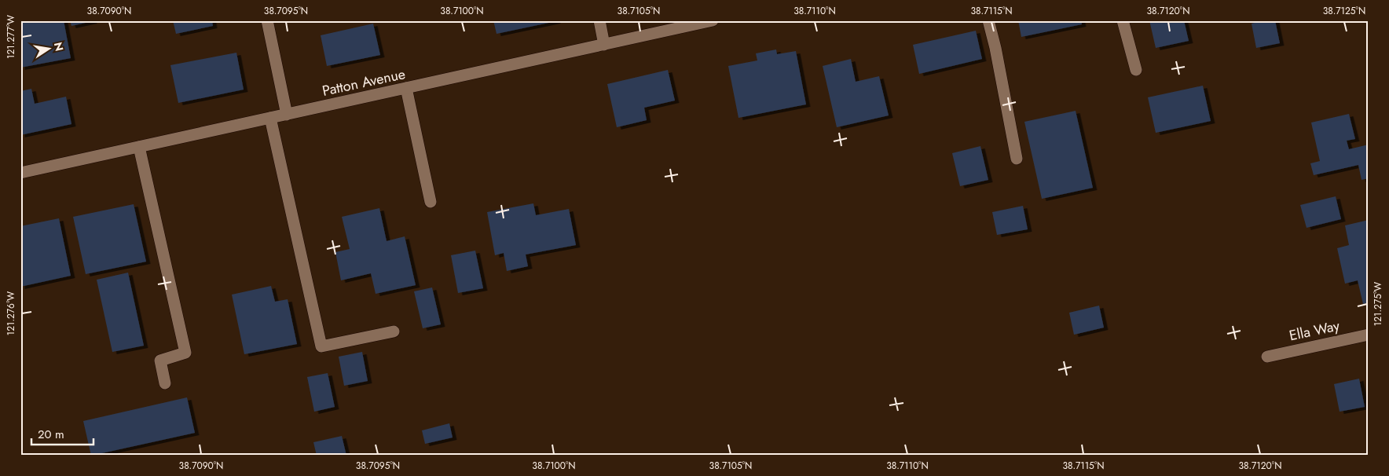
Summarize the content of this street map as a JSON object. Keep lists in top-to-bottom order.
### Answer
{
  "streets": {
    "street": ["Patton Avenue", "Ella Way"]
  },
  "scale_bar": "20 m",
  "north": "right",
  "coordinates": [
    "38.7090°N",
    "38.7095°N",
    "38.7100°N",
    "38.7105°N",
    "38.7110°N",
    "38.7115°N",
    "38.7120°N",
    "38.7125°N",
    "121.277°W",
    "121.275°W",
    "121.276°W"
  ]
}
